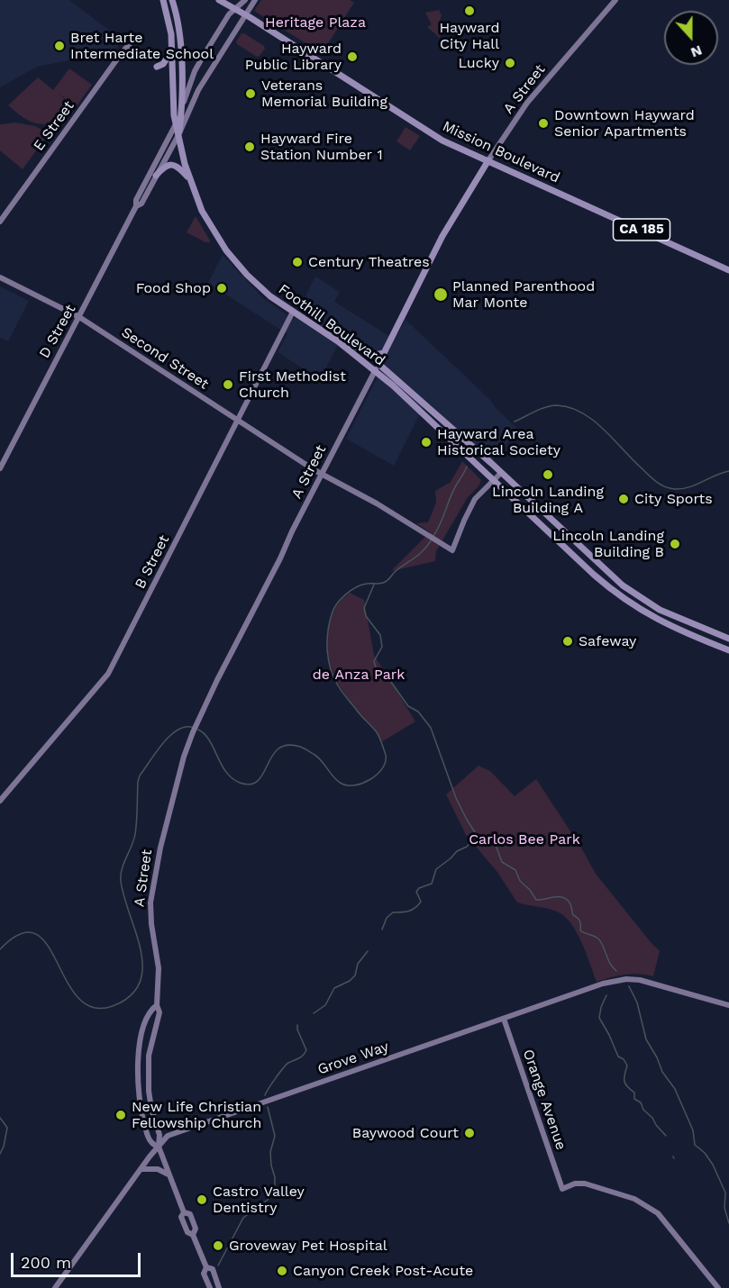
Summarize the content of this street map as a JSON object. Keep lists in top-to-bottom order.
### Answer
{
  "streets": {
    "main road": [
      "A Street",
      "E Street",
      "Mission Boulevard",
      "CA 185",
      "Foothill Boulevard",
      "D Street",
      "Second Street",
      "B Street",
      "Grove Way",
      "Orange Avenue"
    ]
  },
  "crossings": [
    ["A Street", "Mission Boulevard"],
    ["A Street", "Foothill Boulevard"],
    ["A Street", "Second Street"],
    ["A Street", "Grove Way"],
    ["Mission Boulevard", "D Street"],
    ["Foothill Boulevard", "D Street"],
    ["Foothill Boulevard", "Second Street"],
    ["Foothill Boulevard", "B Street"],
    ["D Street", "Second Street"],
    ["Second Street", "B Street"],
    ["Grove Way", "Orange Avenue"]
  ],
  "parks": ["Heritage Plaza", "de Anza Park", "Carlos Bee Park"],
  "places": [
    "Hayward City Hall",
    "Bret Harte Intermediate School",
    "Hayward Public Library",
    "Lucky",
    "Veterans Memorial Building",
    "Downtown Hayward Senior Apartments",
    "Hayward Fire Station Number 1",
    "Century Theatres",
    "Food Shop",
    "Planned Parenthood Mar Monte",
    "First Methodist Church",
    "Hayward Area Historical Society",
    "Lincoln Landing Building A",
    "City Sports",
    "Lincoln Landing Building B",
    "Safeway",
    "New Life Christian Fellowship Church",
    "Baywood Court",
    "Castro Valley Dentistry",
    "Groveway Pet Hospital",
    "Canyon Creek Post-Acute"
  ],
  "scale_bar": "200 m",
  "north": "bottom"
}
